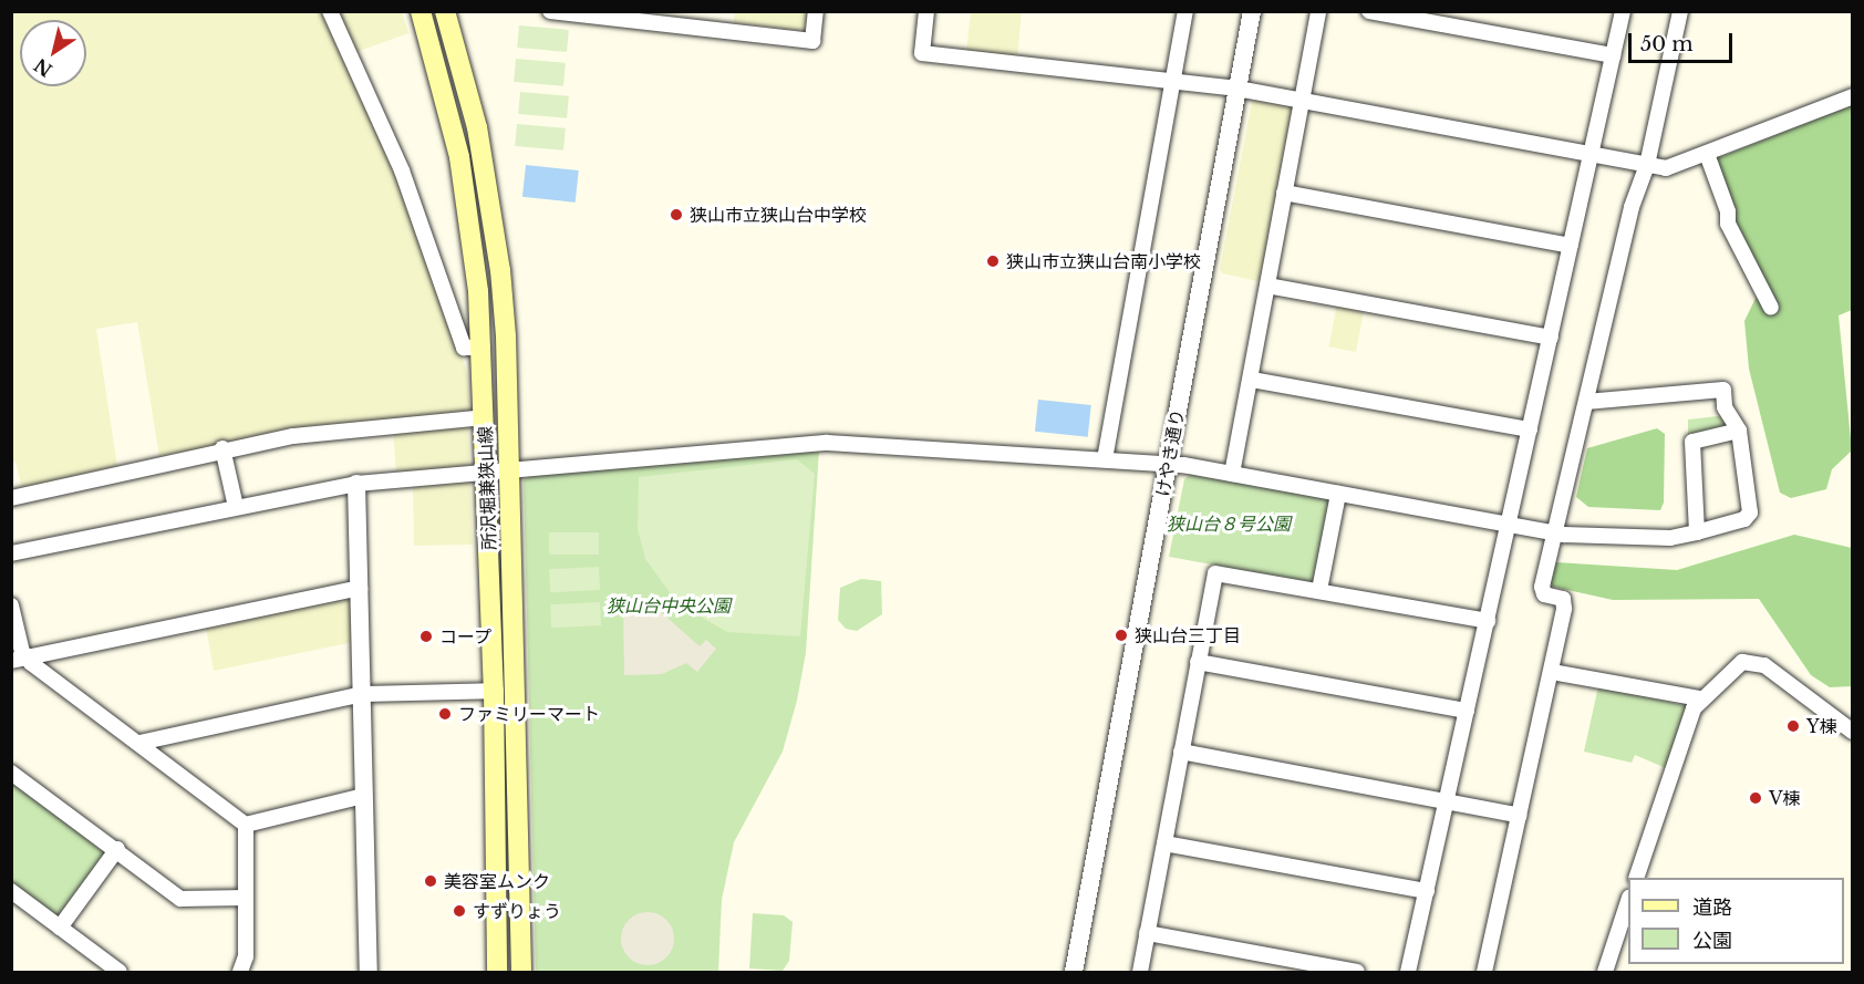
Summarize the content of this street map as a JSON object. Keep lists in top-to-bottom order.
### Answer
{
  "streets": {
    "main road": ["所沢堀兼狭山線"],
    "street": ["けやき通り"]
  },
  "parks": ["狭山台８号公園", "狭山台中央公園"],
  "places": [
    "狭山市立狭山台中学校",
    "狭山市立狭山台南小学校",
    "狭山台三丁目",
    "コープ",
    "ファミリーマート",
    "Y棟",
    "V棟",
    "美容室ムンク",
    "すずりょう"
  ],
  "legend": ["道路", "公園"],
  "scale_bar": "50 m",
  "north": "bottom left"
}
